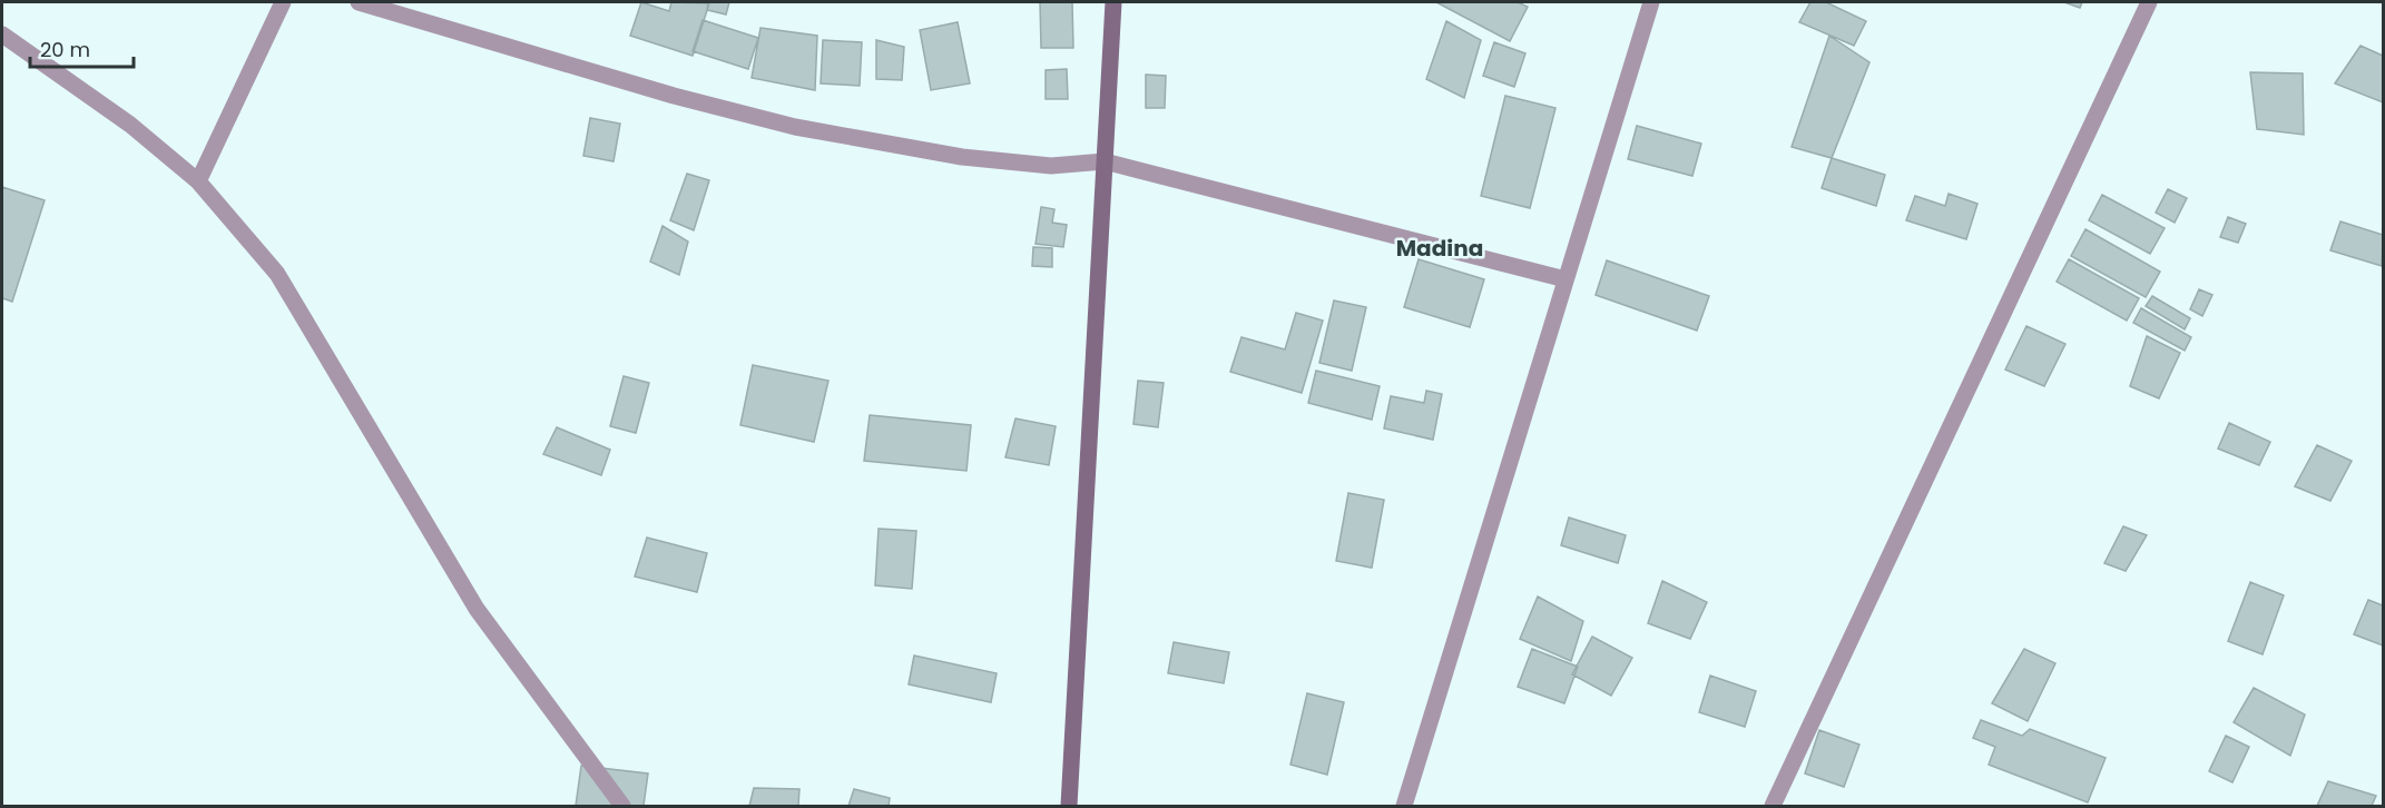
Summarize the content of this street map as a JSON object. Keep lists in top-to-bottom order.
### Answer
{
  "districts": ["Madina"],
  "scale_bar": "20 m"
}
